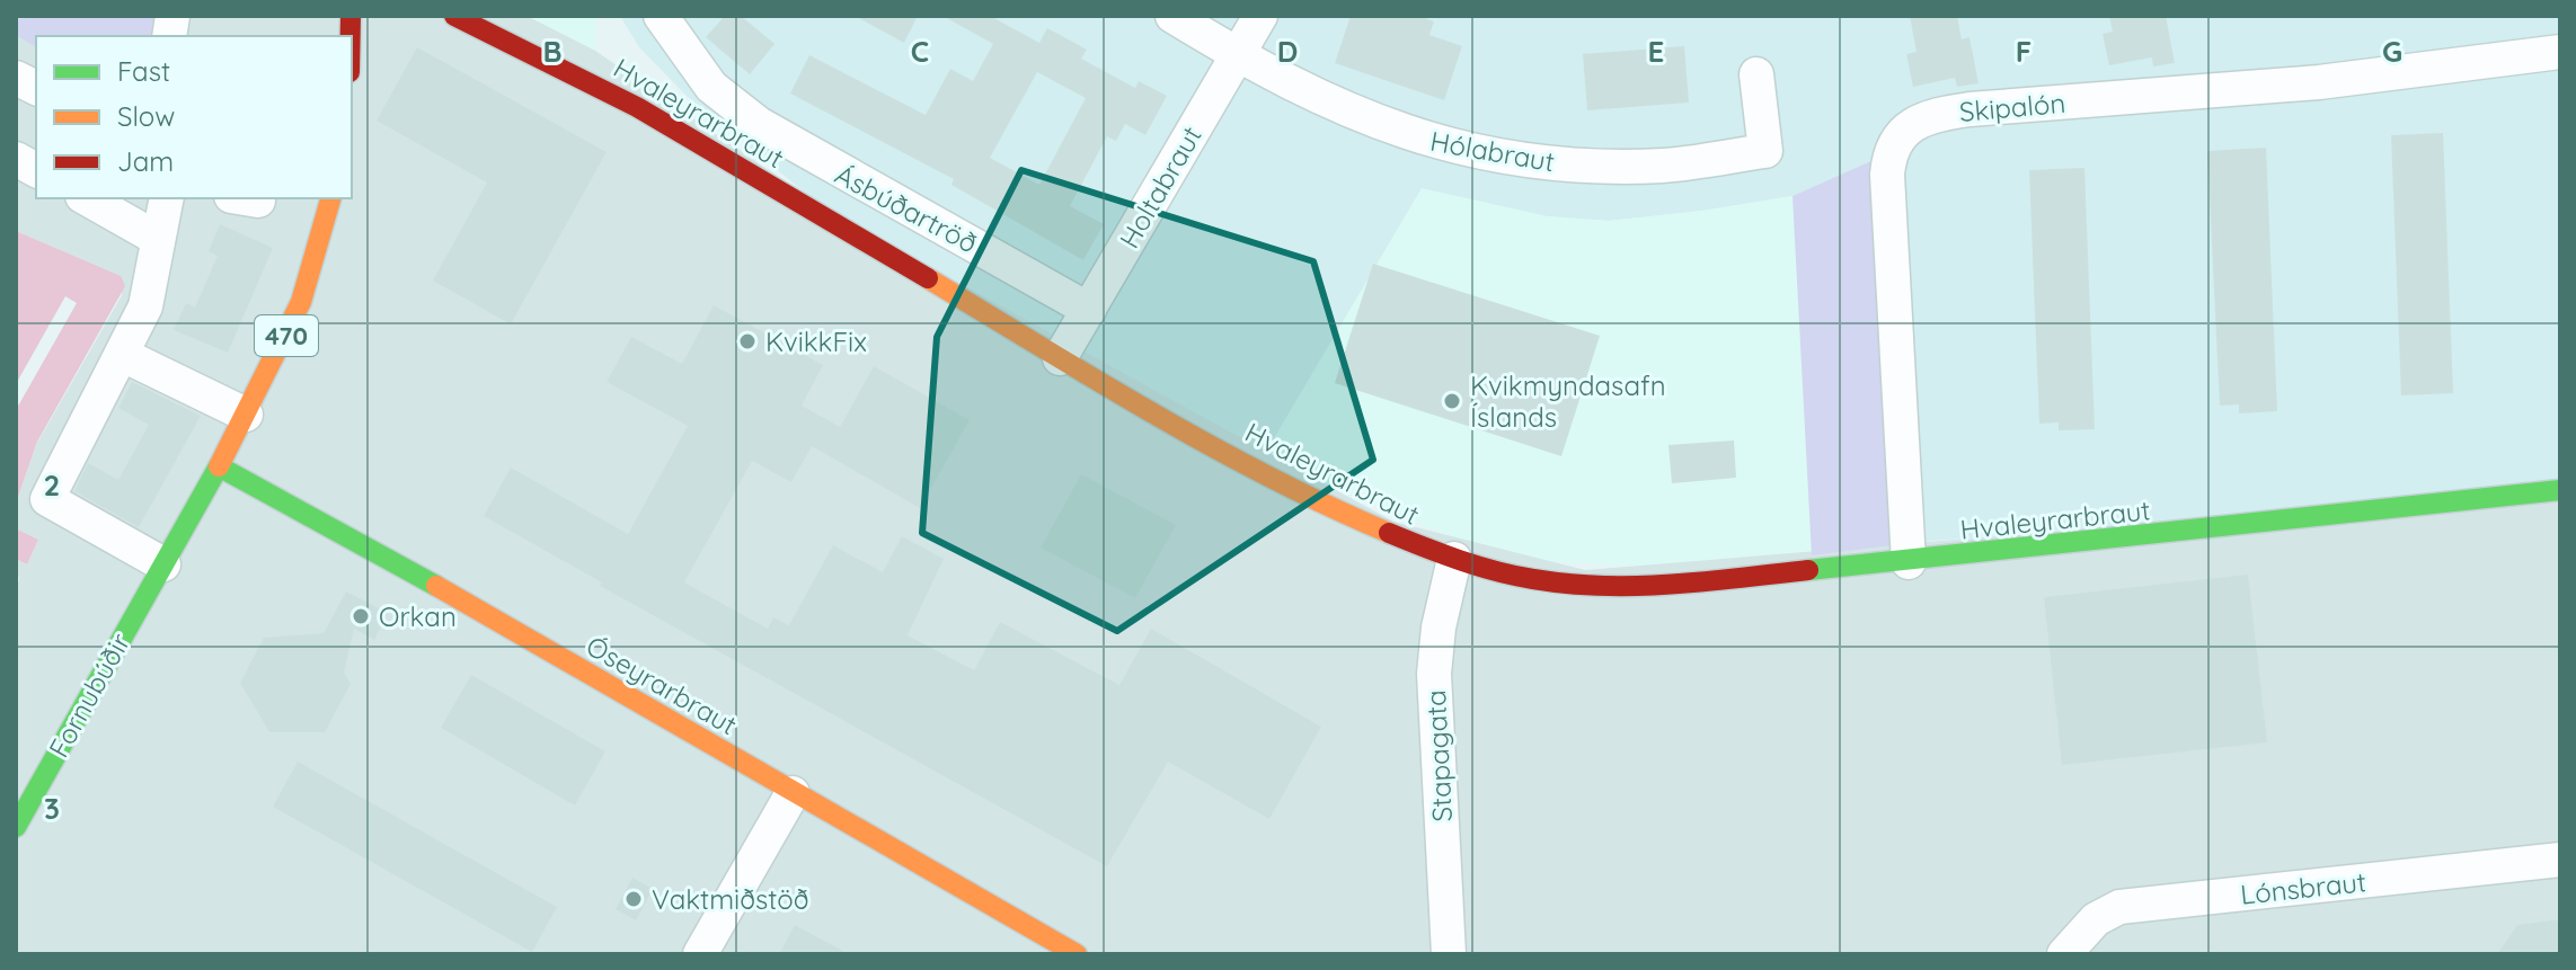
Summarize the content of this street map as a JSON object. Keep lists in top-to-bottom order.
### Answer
{
  "streets": {
    "street": [
      "Skipalón",
      "Hvaleyrarbraut",
      "Hólabraut",
      "Holtabraut",
      "Ásbúðartröð",
      "470",
      "Óseyrarbraut",
      "Fornubúðir",
      "Stapagata",
      "Lónsbraut"
    ]
  },
  "crossings": [
    ["Skipalón", "Hvaleyrarbraut"],
    ["Hvaleyrarbraut", "Holtabraut"],
    ["Hvaleyrarbraut", "Stapagata"],
    ["Hólabraut", "Holtabraut"],
    ["Holtabraut", "Ásbúðartröð"],
    ["Óseyrarbraut", "Fornubúðir"]
  ],
  "places": [
    "KvikkFix",
    "Kvikmyndasafn Íslands",
    "Orkan",
    "Vaktmiðstöð"
  ],
  "legend": ["Fast", "Slow", "Jam"],
  "grid": {
    "columns": [
      "B",
      "C",
      "D",
      "E",
      "F",
      "G"
    ],
    "rows": ["2", "3"]
  }
}
